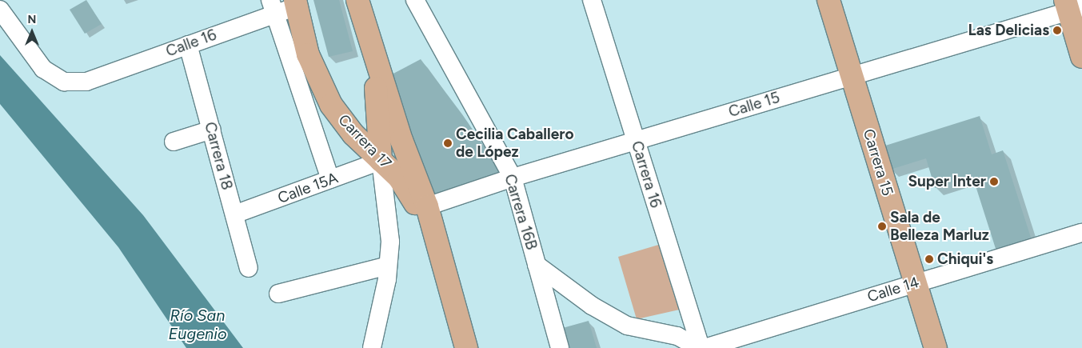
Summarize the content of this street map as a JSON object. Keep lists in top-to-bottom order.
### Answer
{
  "streets": {
    "main road": ["Carrera 17", "Carrera 15"],
    "street": [
      "Calle 16",
      "Calle 15",
      "Carrera 18",
      "Carrera 16",
      "Calle 15A",
      "Carrera 16B",
      "Calle 14"
    ]
  },
  "crossings": [
    ["Calle 16", "Carrera 17"],
    ["Calle 16", "Carrera 18"],
    ["Calle 15", "Carrera 17"],
    ["Calle 15", "Carrera 15"],
    ["Calle 15", "Carrera 16"],
    ["Calle 15", "Carrera 16B"],
    ["Carrera 17", "Calle 15A"],
    ["Carrera 18", "Calle 15A"],
    ["Carrera 15", "Calle 14"]
  ],
  "water": ["Río San Eugenio"],
  "places": [
    "Las Delicias",
    "Cecilia Caballero de López",
    "Super Inter",
    "Sala de Belleza Marluz",
    "Chiqui's"
  ],
  "north": "top"
}
